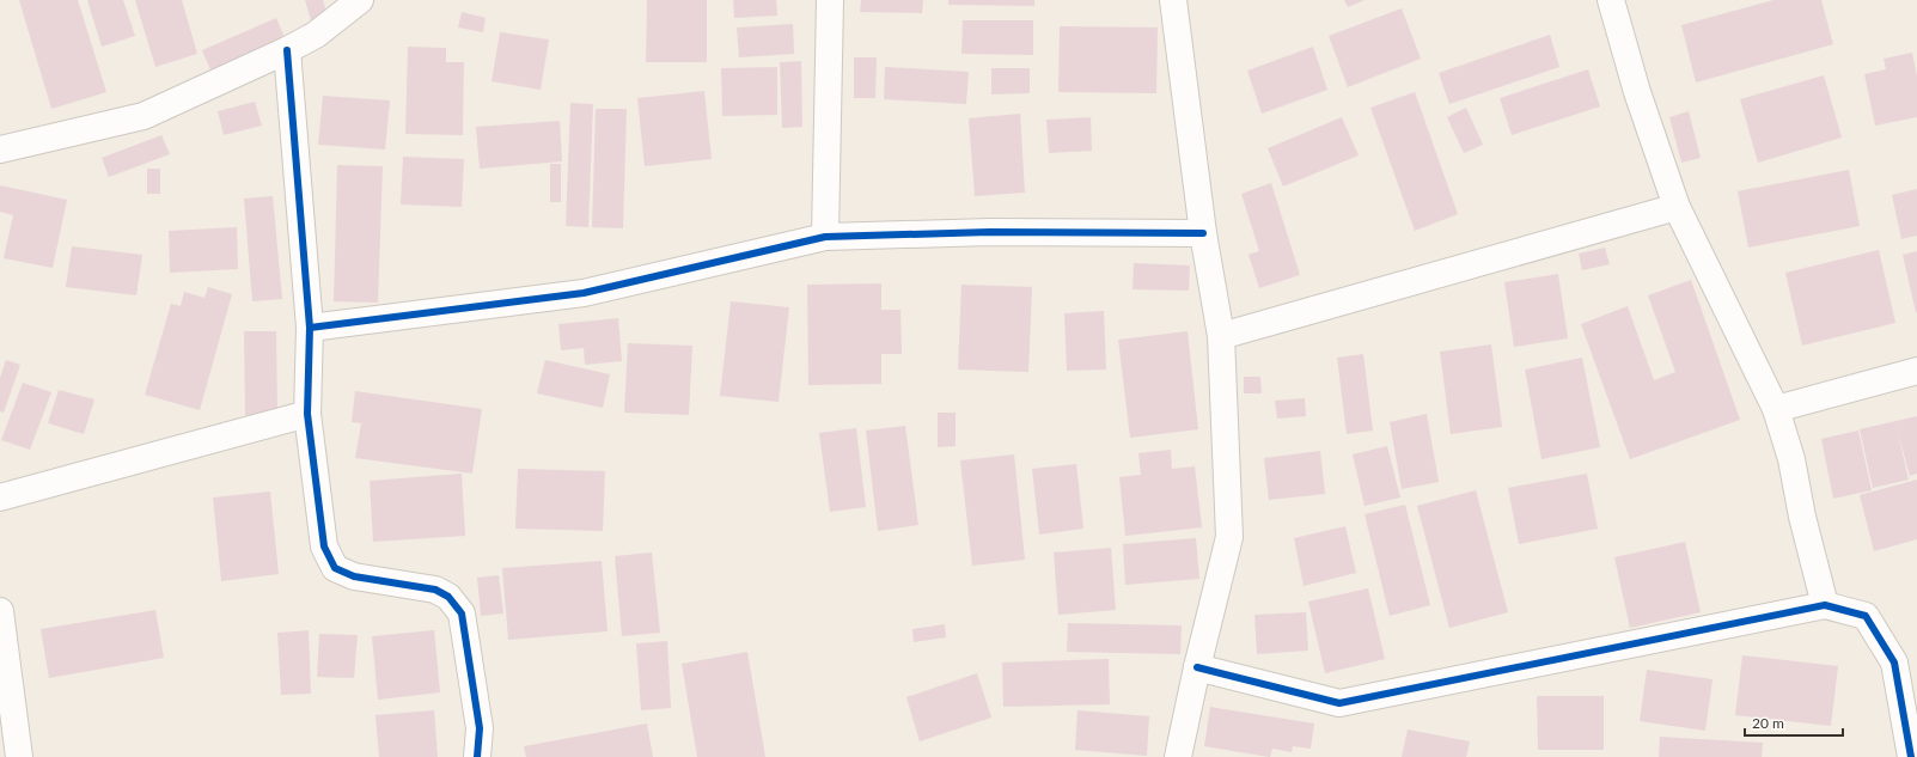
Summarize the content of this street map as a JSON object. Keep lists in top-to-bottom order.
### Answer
{
  "scale_bar": "20 m"
}
